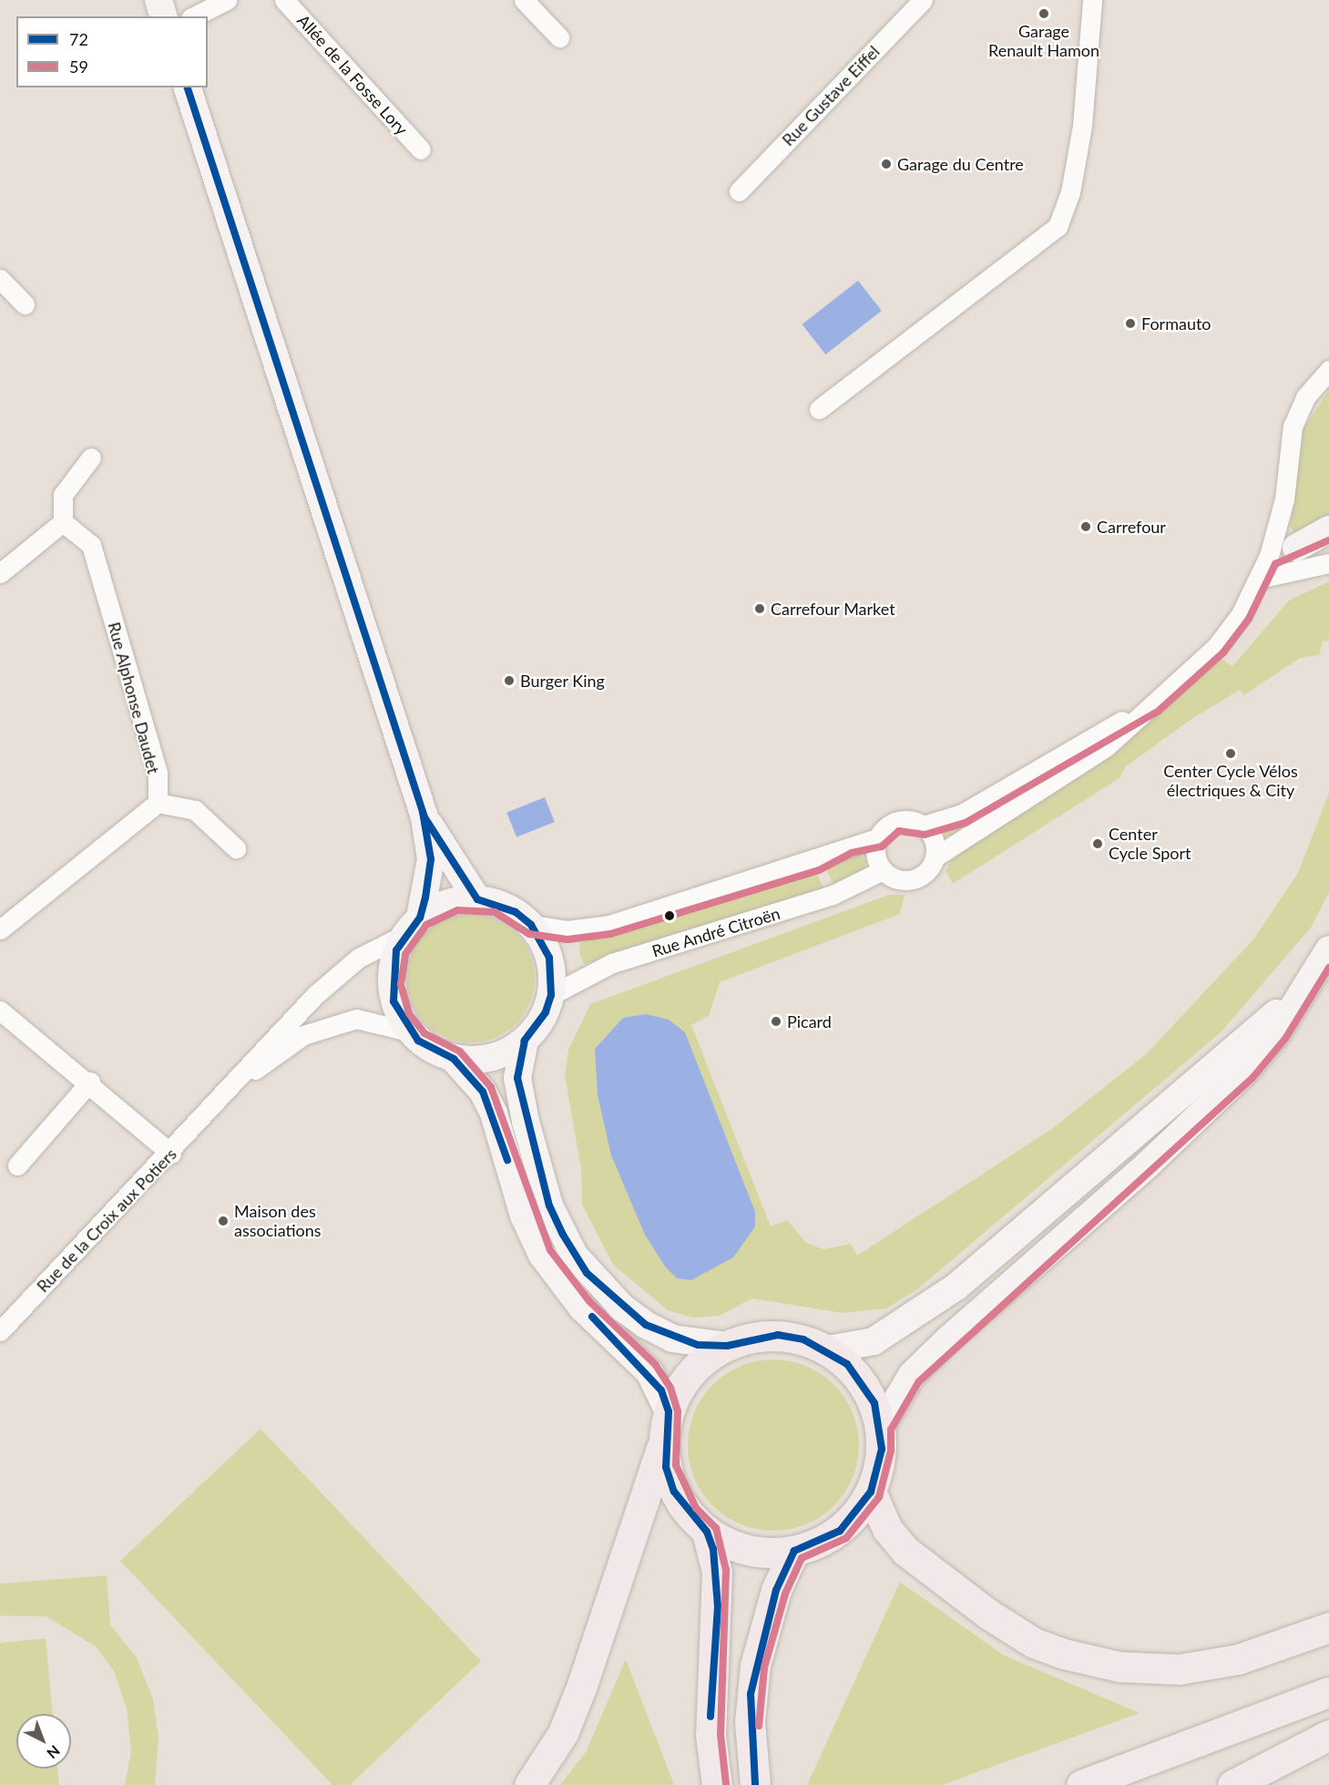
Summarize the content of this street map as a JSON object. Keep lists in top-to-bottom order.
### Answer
{
  "streets": {
    "street": [
      "Allée de la Fosse Lory",
      "Rue Gustave Eiffel",
      "Rue Alphonse Daudet",
      "Rue André Citroën",
      "Rue de la Croix aux Potiers"
    ]
  },
  "crossings": [
    ["Rue André Citroën", "Rue de la Croix aux Potiers"]
  ],
  "places": [
    "Garage Renault Hamon",
    "Garage du Centre",
    "Formauto",
    "Carrefour",
    "Carrefour Market",
    "Burger King",
    "Center Cycle Vélos électriques & City",
    "Center Cycle Sport",
    "Picard",
    "Maison des associations"
  ],
  "lines": ["transit line 72", "transit line 59"],
  "legend": ["72", "59"],
  "north": "bottom right"
}
